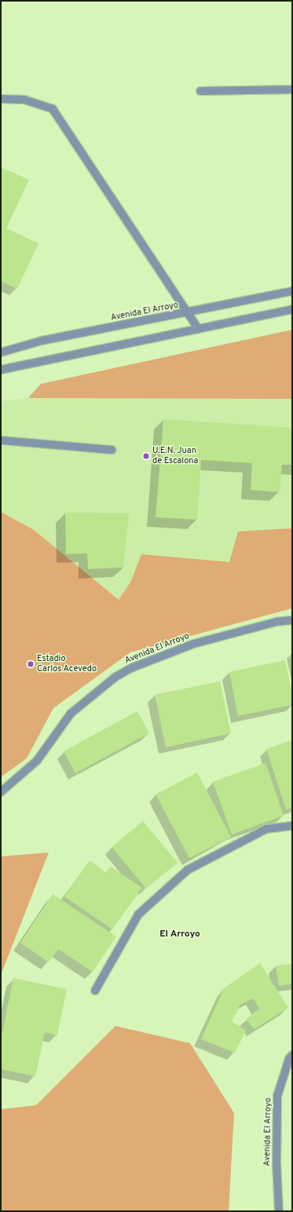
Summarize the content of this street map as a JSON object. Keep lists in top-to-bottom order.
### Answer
{
  "streets": {
    "street": ["Avenida El Arroyo"]
  },
  "districts": ["El Arroyo"],
  "places": ["U.E.N. Juan de Escalona", "Estadio Carlos Acevedo"]
}
